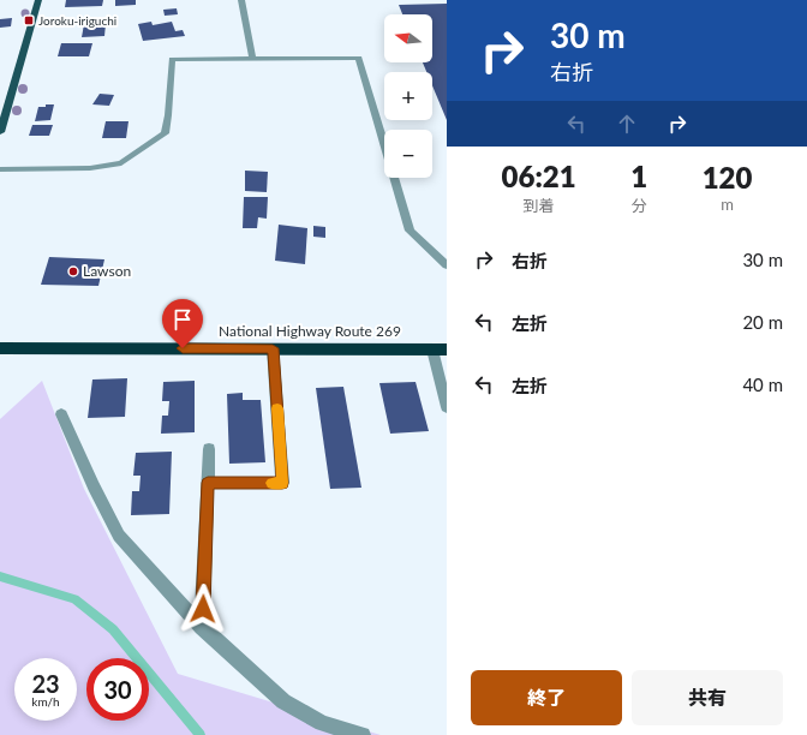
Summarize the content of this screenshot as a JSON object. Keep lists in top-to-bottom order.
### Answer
{
  "streets": {
    "highway": ["National Highway Route 269"]
  },
  "places": {
    "transit": ["Joroku-iriguchi"],
    "other": ["Lawson"]
  },
  "north": "left",
  "page": {
    "turn": ["30 m", "右折"],
    "map_buttons": ["+", "−"],
    "eta": [
      "06:21",
      "到着",
      "1",
      "分",
      "120",
      "m"
    ],
    "list": [
      {
        "name": "右折",
        "value": "30 m"
      },
      {
        "name": "左折",
        "value": "20 m"
      },
      {
        "name": "左折",
        "value": "40 m"
      }
    ],
    "speed": "23 km/h",
    "limit": "30",
    "buttons": ["終了", "共有"]
  }
}
